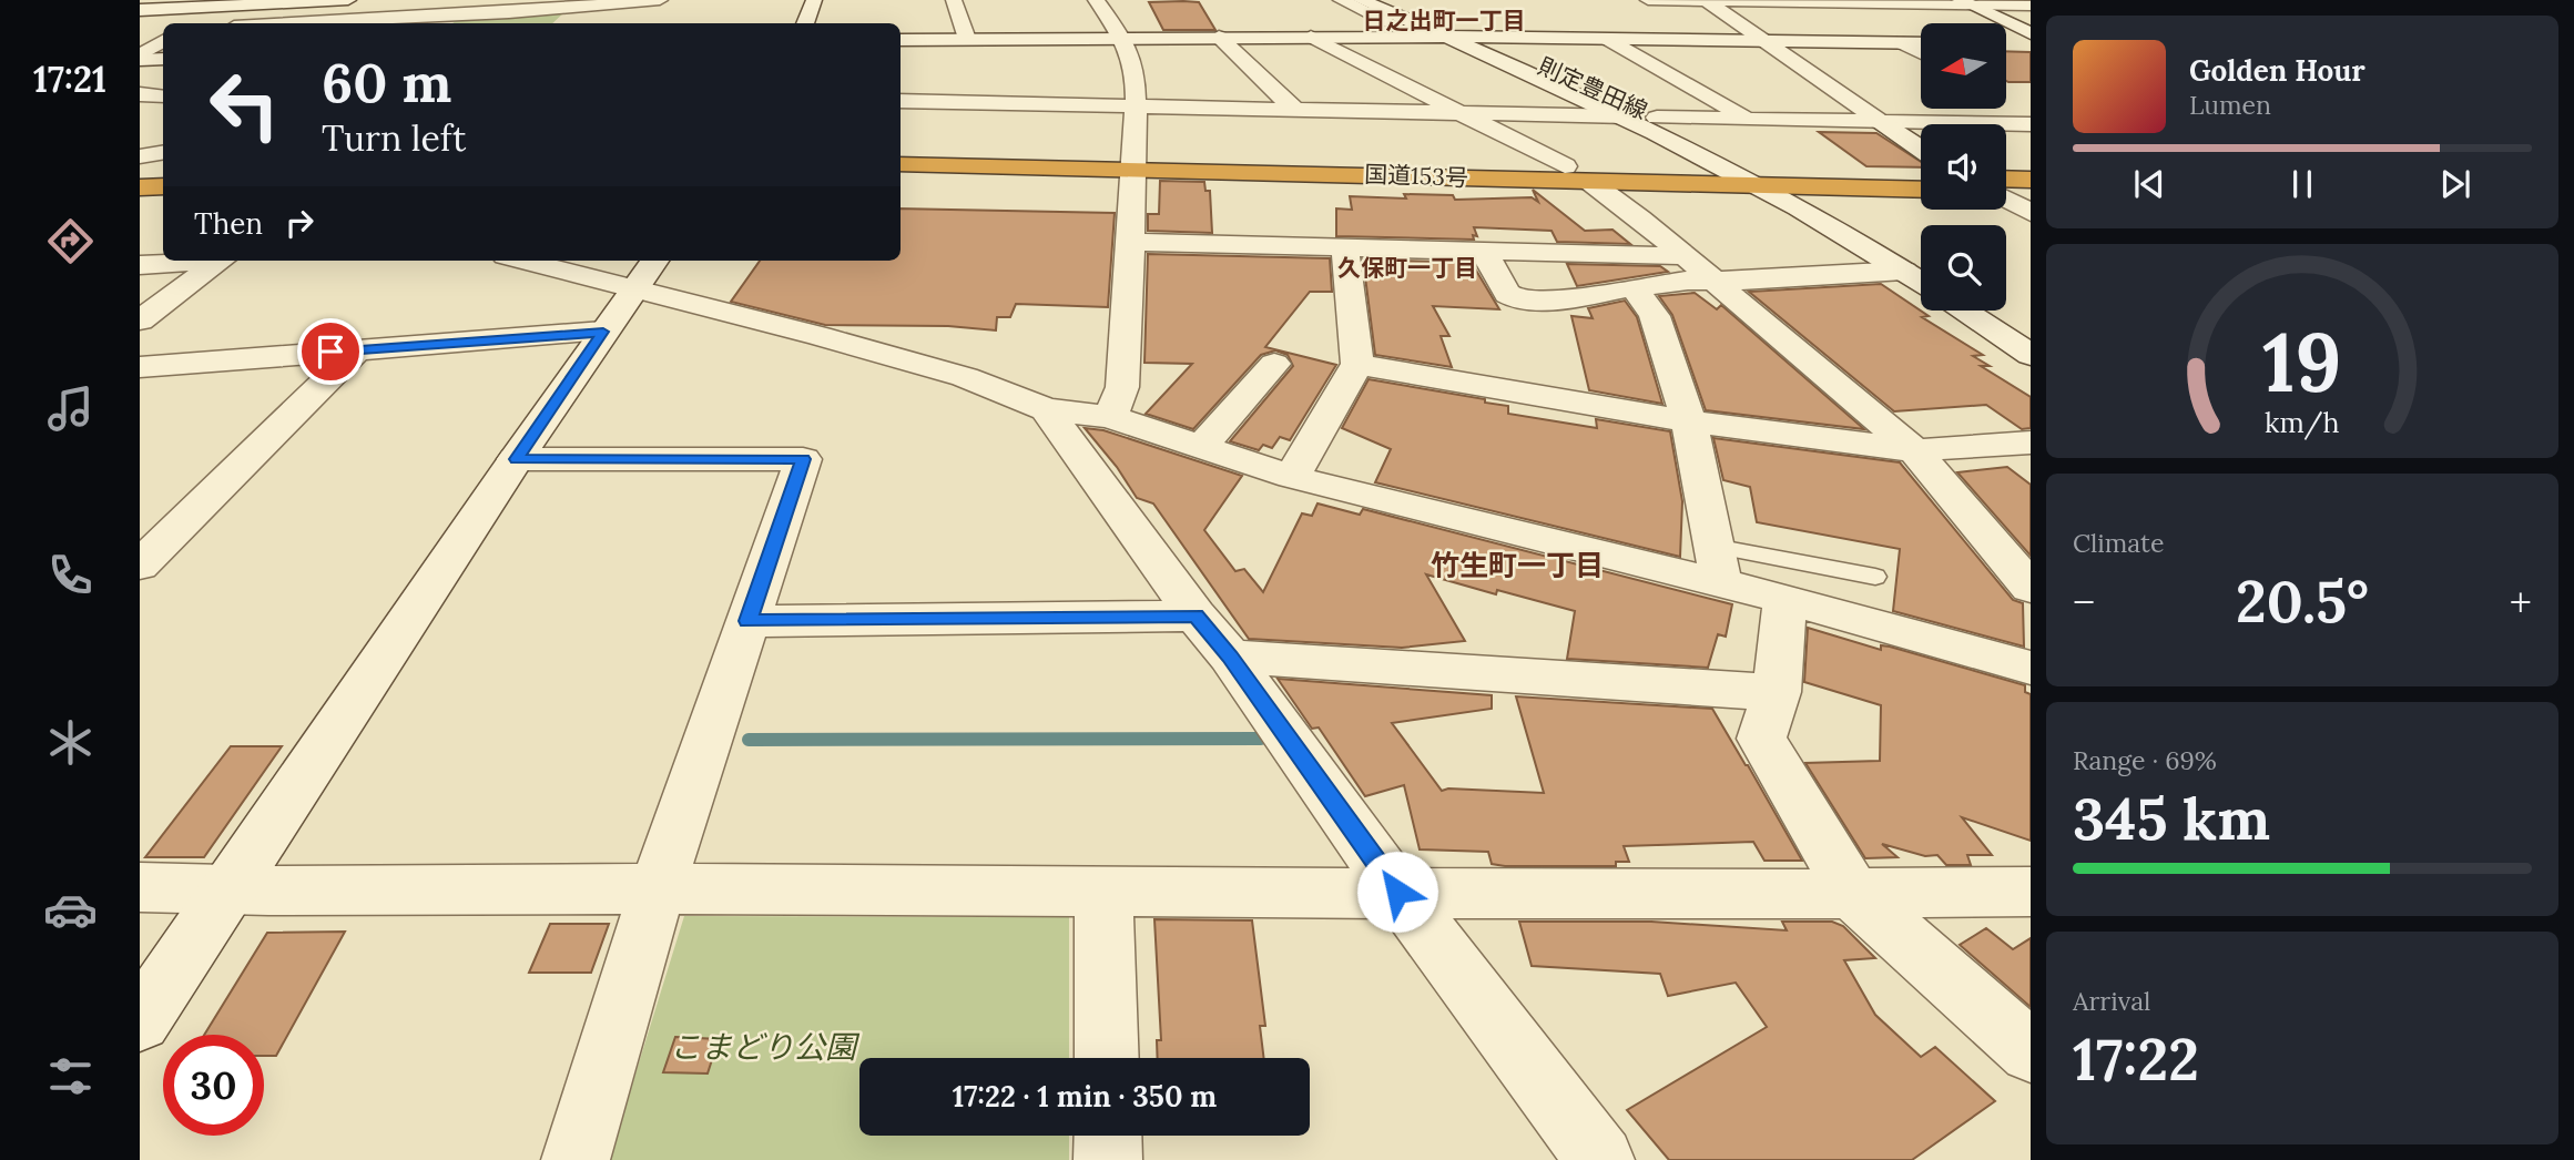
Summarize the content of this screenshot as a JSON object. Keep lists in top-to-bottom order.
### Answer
{
  "streets": {
    "highway": ["国道153号"],
    "street": ["則定豊田線"]
  },
  "crossings": [
    ["則定豊田線", "国道153号"]
  ],
  "districts": ["日之出町一丁目", "久保町一丁目", "竹生町一丁目"],
  "parks": ["こまどり公園"],
  "north": "left",
  "page": {
    "tabs": "17:21",
    "turn": ["60 m", "Turn left"],
    "song": ["Golden Hour", "Lumen"],
    "then": "Then",
    "tile": [
      "Climate",
      ["Range · 69%", "345 km"],
      ["Arrival", "17:22"]
    ],
    "heat": ["−", "20.5°", "+"],
    "limit": "30",
    "trip": "17:22 · 1 min · 350 m",
    "gauge": ["19", "km/h"]
  }
}
